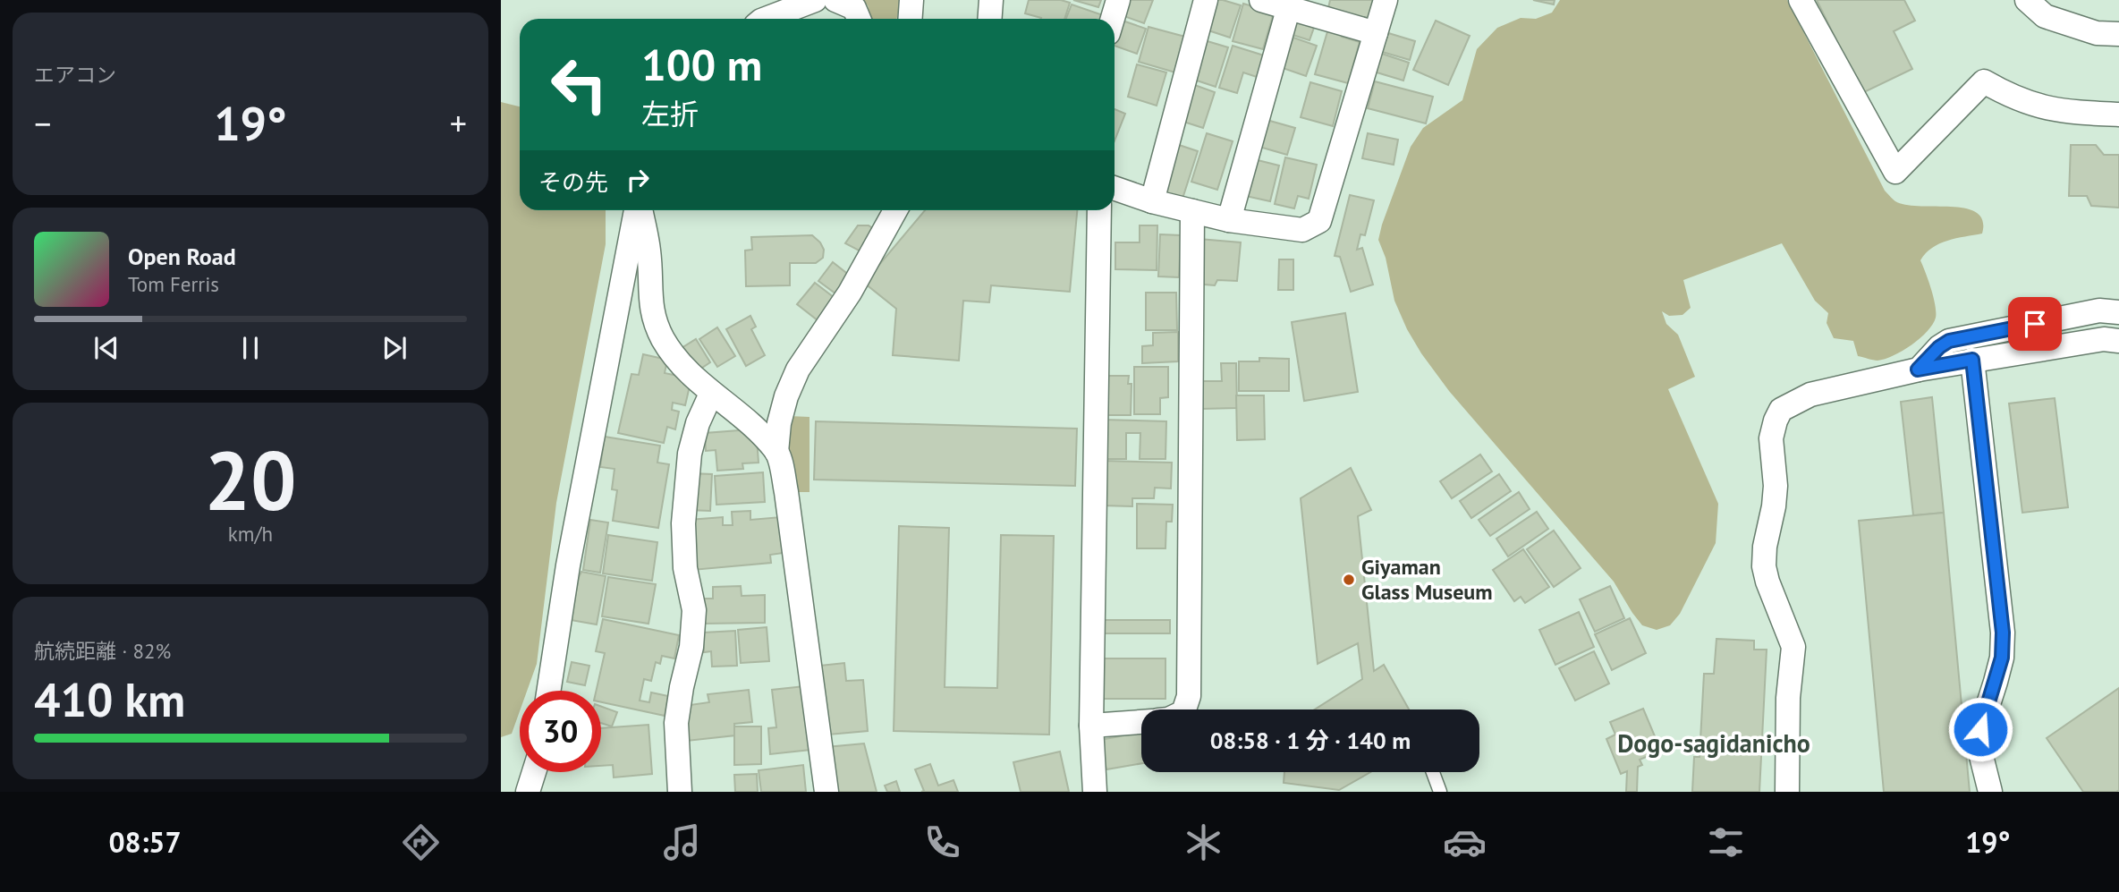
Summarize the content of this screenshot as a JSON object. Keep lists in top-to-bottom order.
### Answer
{
  "districts": ["Dogo-sagidanicho"],
  "places": ["Giyaman Glass Museum"],
  "page": {
    "tile": [
      "エアコン",
      ["20", "km/h"],
      ["航続距離 · 82%", "410 km"]
    ],
    "turn": ["100 m", "左折"],
    "heat": ["−", "19°", "+"],
    "then": "その先",
    "song": ["Open Road", "Tom Ferris"],
    "limit": "30",
    "trip": "08:58 · 1 分 · 140 m",
    "tabs": ["08:57", "19°"]
  }
}
